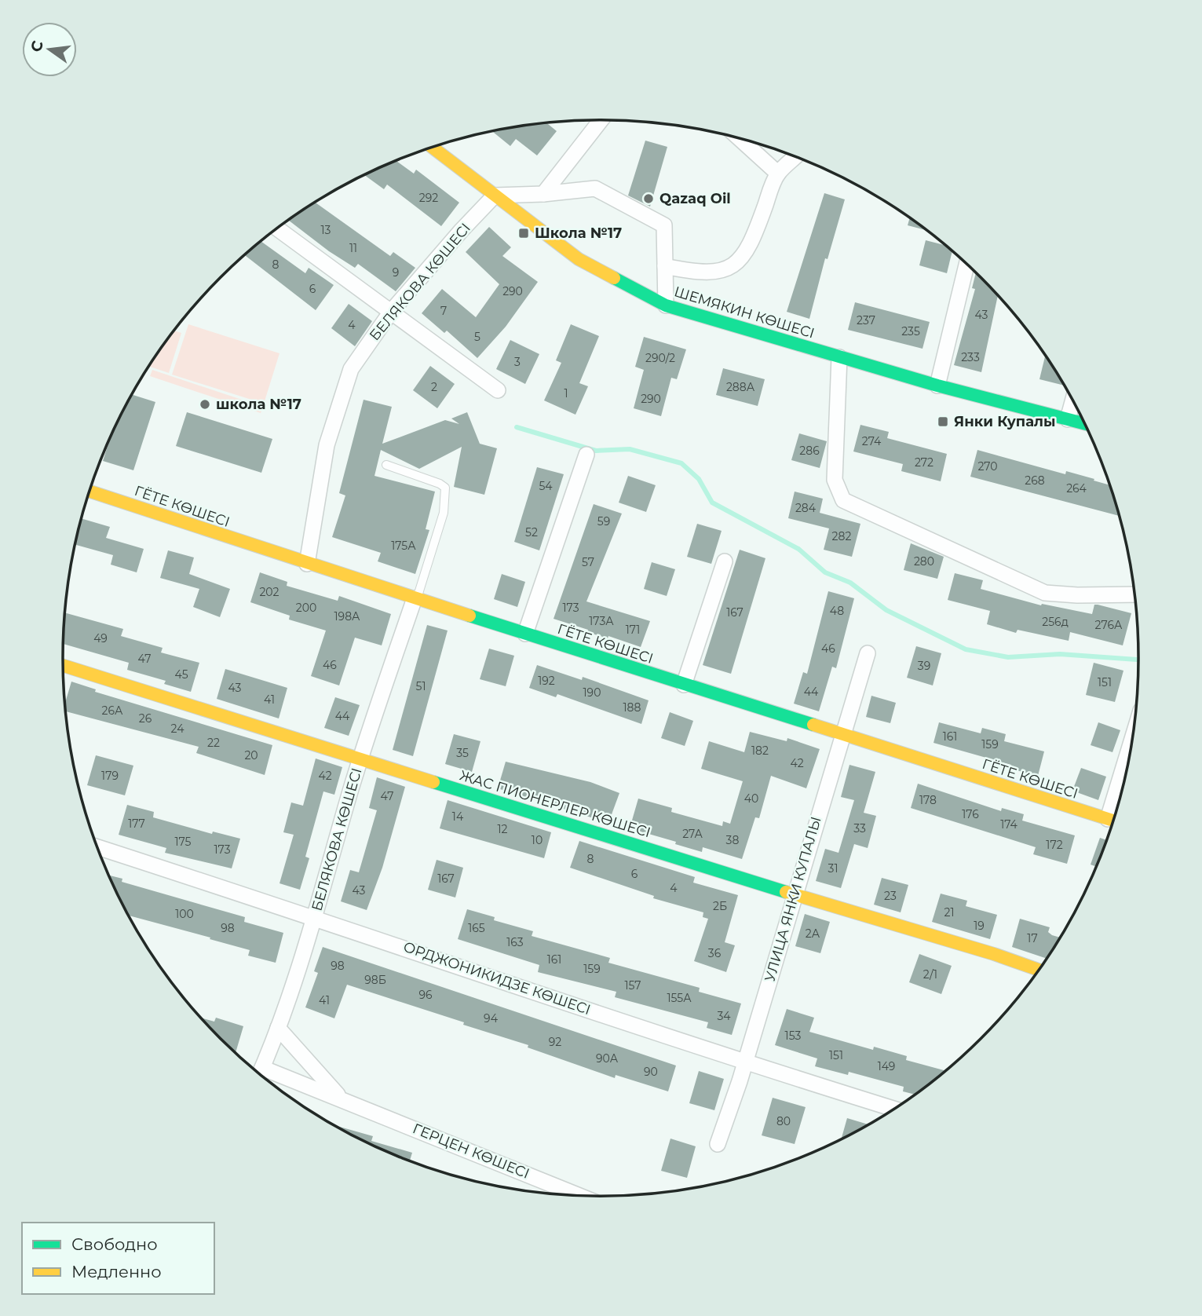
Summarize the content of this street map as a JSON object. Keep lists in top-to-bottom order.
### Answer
{
  "streets": {
    "street": [
      "БЕЛЯКОВА КӨШЕСІ",
      "ШЕМЯКИН КӨШЕСІ",
      "ГЁТЕ КӨШЕСІ",
      "ЖАС ПИОНЕРЛЕР КӨШЕСІ",
      "УЛИЦА ЯНКИ КУПАЛЫ",
      "ОРДЖОНИКИДЗЕ КӨШЕСІ",
      "ГЕРЦЕН КӨШЕСІ"
    ]
  },
  "crossings": [
    ["БЕЛЯКОВА КӨШЕСІ", "ШЕМЯКИН КӨШЕСІ"],
    ["БЕЛЯКОВА КӨШЕСІ", "ГЁТЕ КӨШЕСІ"],
    ["БЕЛЯКОВА КӨШЕСІ", "ЖАС ПИОНЕРЛЕР КӨШЕСІ"],
    ["БЕЛЯКОВА КӨШЕСІ", "ОРДЖОНИКИДЗЕ КӨШЕСІ"],
    ["ГЁТЕ КӨШЕСІ", "УЛИЦА ЯНКИ КУПАЛЫ"],
    ["ЖАС ПИОНЕРЛЕР КӨШЕСІ", "УЛИЦА ЯНКИ КУПАЛЫ"],
    ["УЛИЦА ЯНКИ КУПАЛЫ", "ОРДЖОНИКИДЗЕ КӨШЕСІ"]
  ],
  "places": {
    "other": ["Qazaq Oil", "школа №17"],
    "transit": ["Школа №17", "Янки Купалы"]
  },
  "house_numbers": [
    "292",
    "13",
    "11",
    "8",
    "9",
    "6",
    "290",
    "7",
    "43",
    "237",
    "4",
    "235",
    "5",
    "233",
    "290/2",
    "3",
    "2",
    "288А",
    "1",
    "290",
    "274",
    "286",
    "272",
    "270",
    "268",
    "54",
    "264",
    "284",
    "59",
    "52",
    "282",
    "175А",
    "280",
    "57",
    "202",
    "200",
    "173",
    "48",
    "167",
    "198А",
    "173А",
    "256д",
    "276А",
    "171",
    "49",
    "46",
    "47",
    "46",
    "39",
    "45",
    "192",
    "151",
    "51",
    "43",
    "44",
    "190",
    "41",
    "188",
    "26А",
    "44",
    "26",
    "24",
    "161",
    "22",
    "159",
    "182",
    "35",
    "20",
    "42",
    "179",
    "42",
    "47",
    "40",
    "178",
    "176",
    "14",
    "177",
    "174",
    "33",
    "12",
    "27А",
    "10",
    "38",
    "175",
    "172",
    "173",
    "8",
    "31",
    "6",
    "167",
    "4",
    "43",
    "23",
    "2Б",
    "21",
    "100",
    "19",
    "98",
    "165",
    "2А",
    "17",
    "163",
    "36",
    "161",
    "98",
    "159",
    "2/1",
    "98Б",
    "157",
    "96",
    "155А",
    "41",
    "34",
    "94",
    "153",
    "92",
    "151",
    "90А",
    "149",
    "90",
    "80"
  ],
  "legend": ["Свободно", "Медленно"],
  "north": "left"
}
